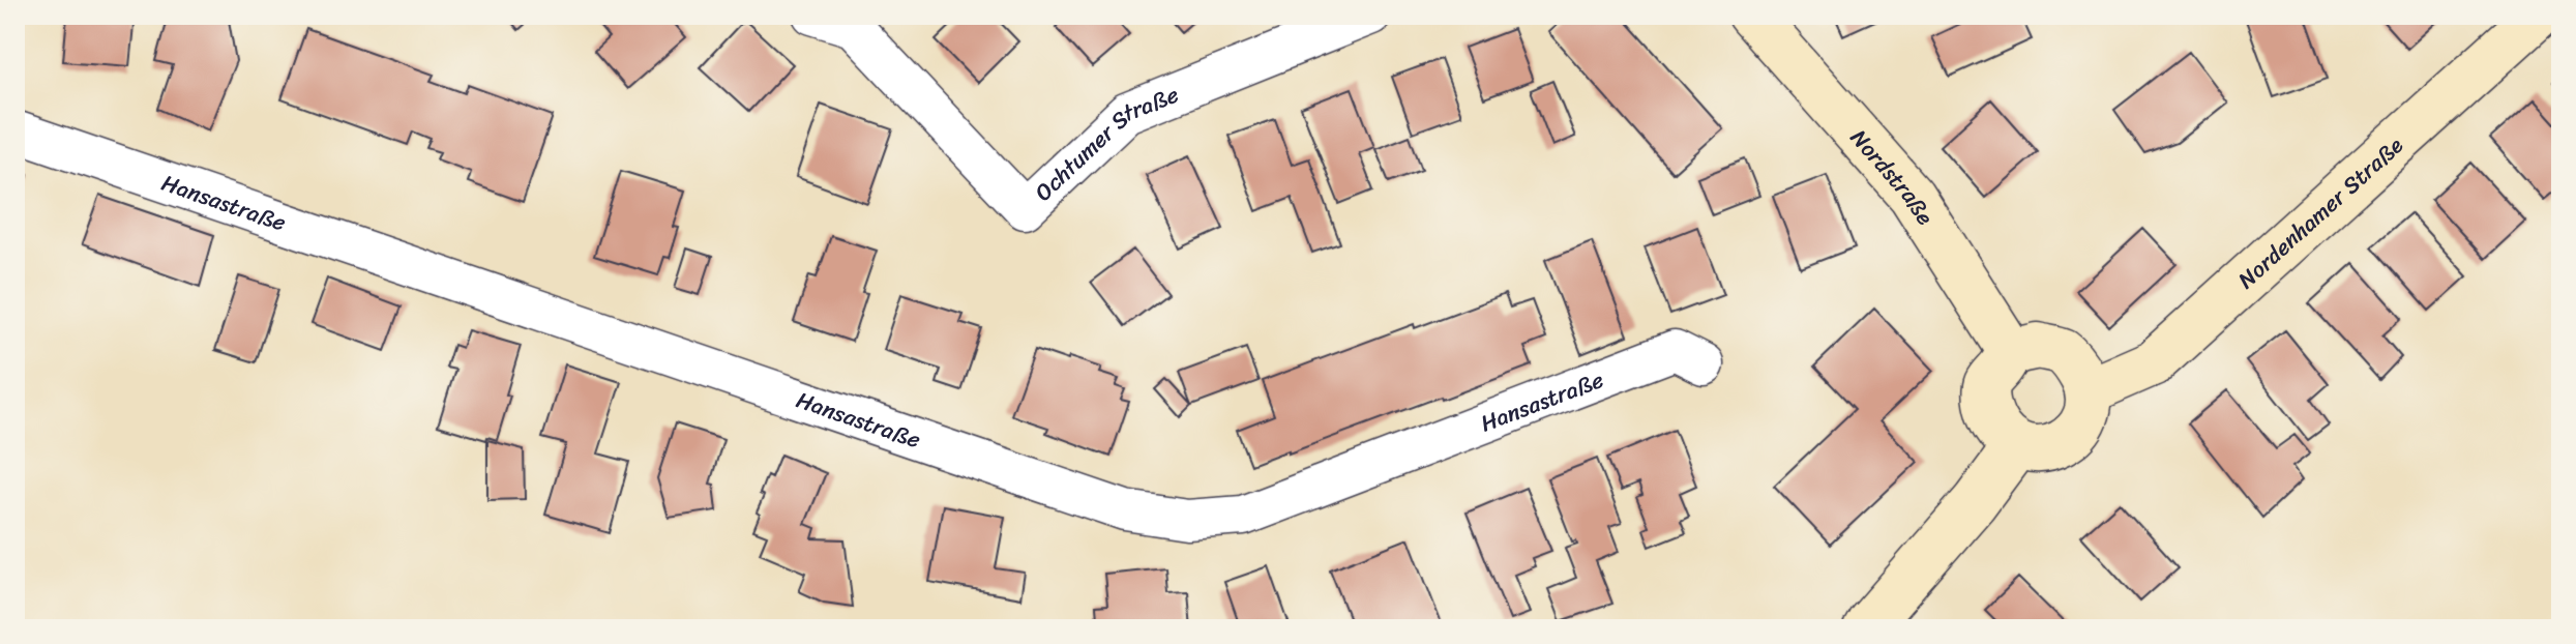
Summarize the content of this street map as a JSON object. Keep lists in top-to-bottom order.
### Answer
{
  "streets": {
    "street": [
      "Ochtumer Straße",
      "Nordstraße",
      "Hansastraße",
      "Nordenhamer Straße"
    ]
  },
  "crossings": [
    ["Nordstraße", "Nordenhamer Straße"]
  ]
}
